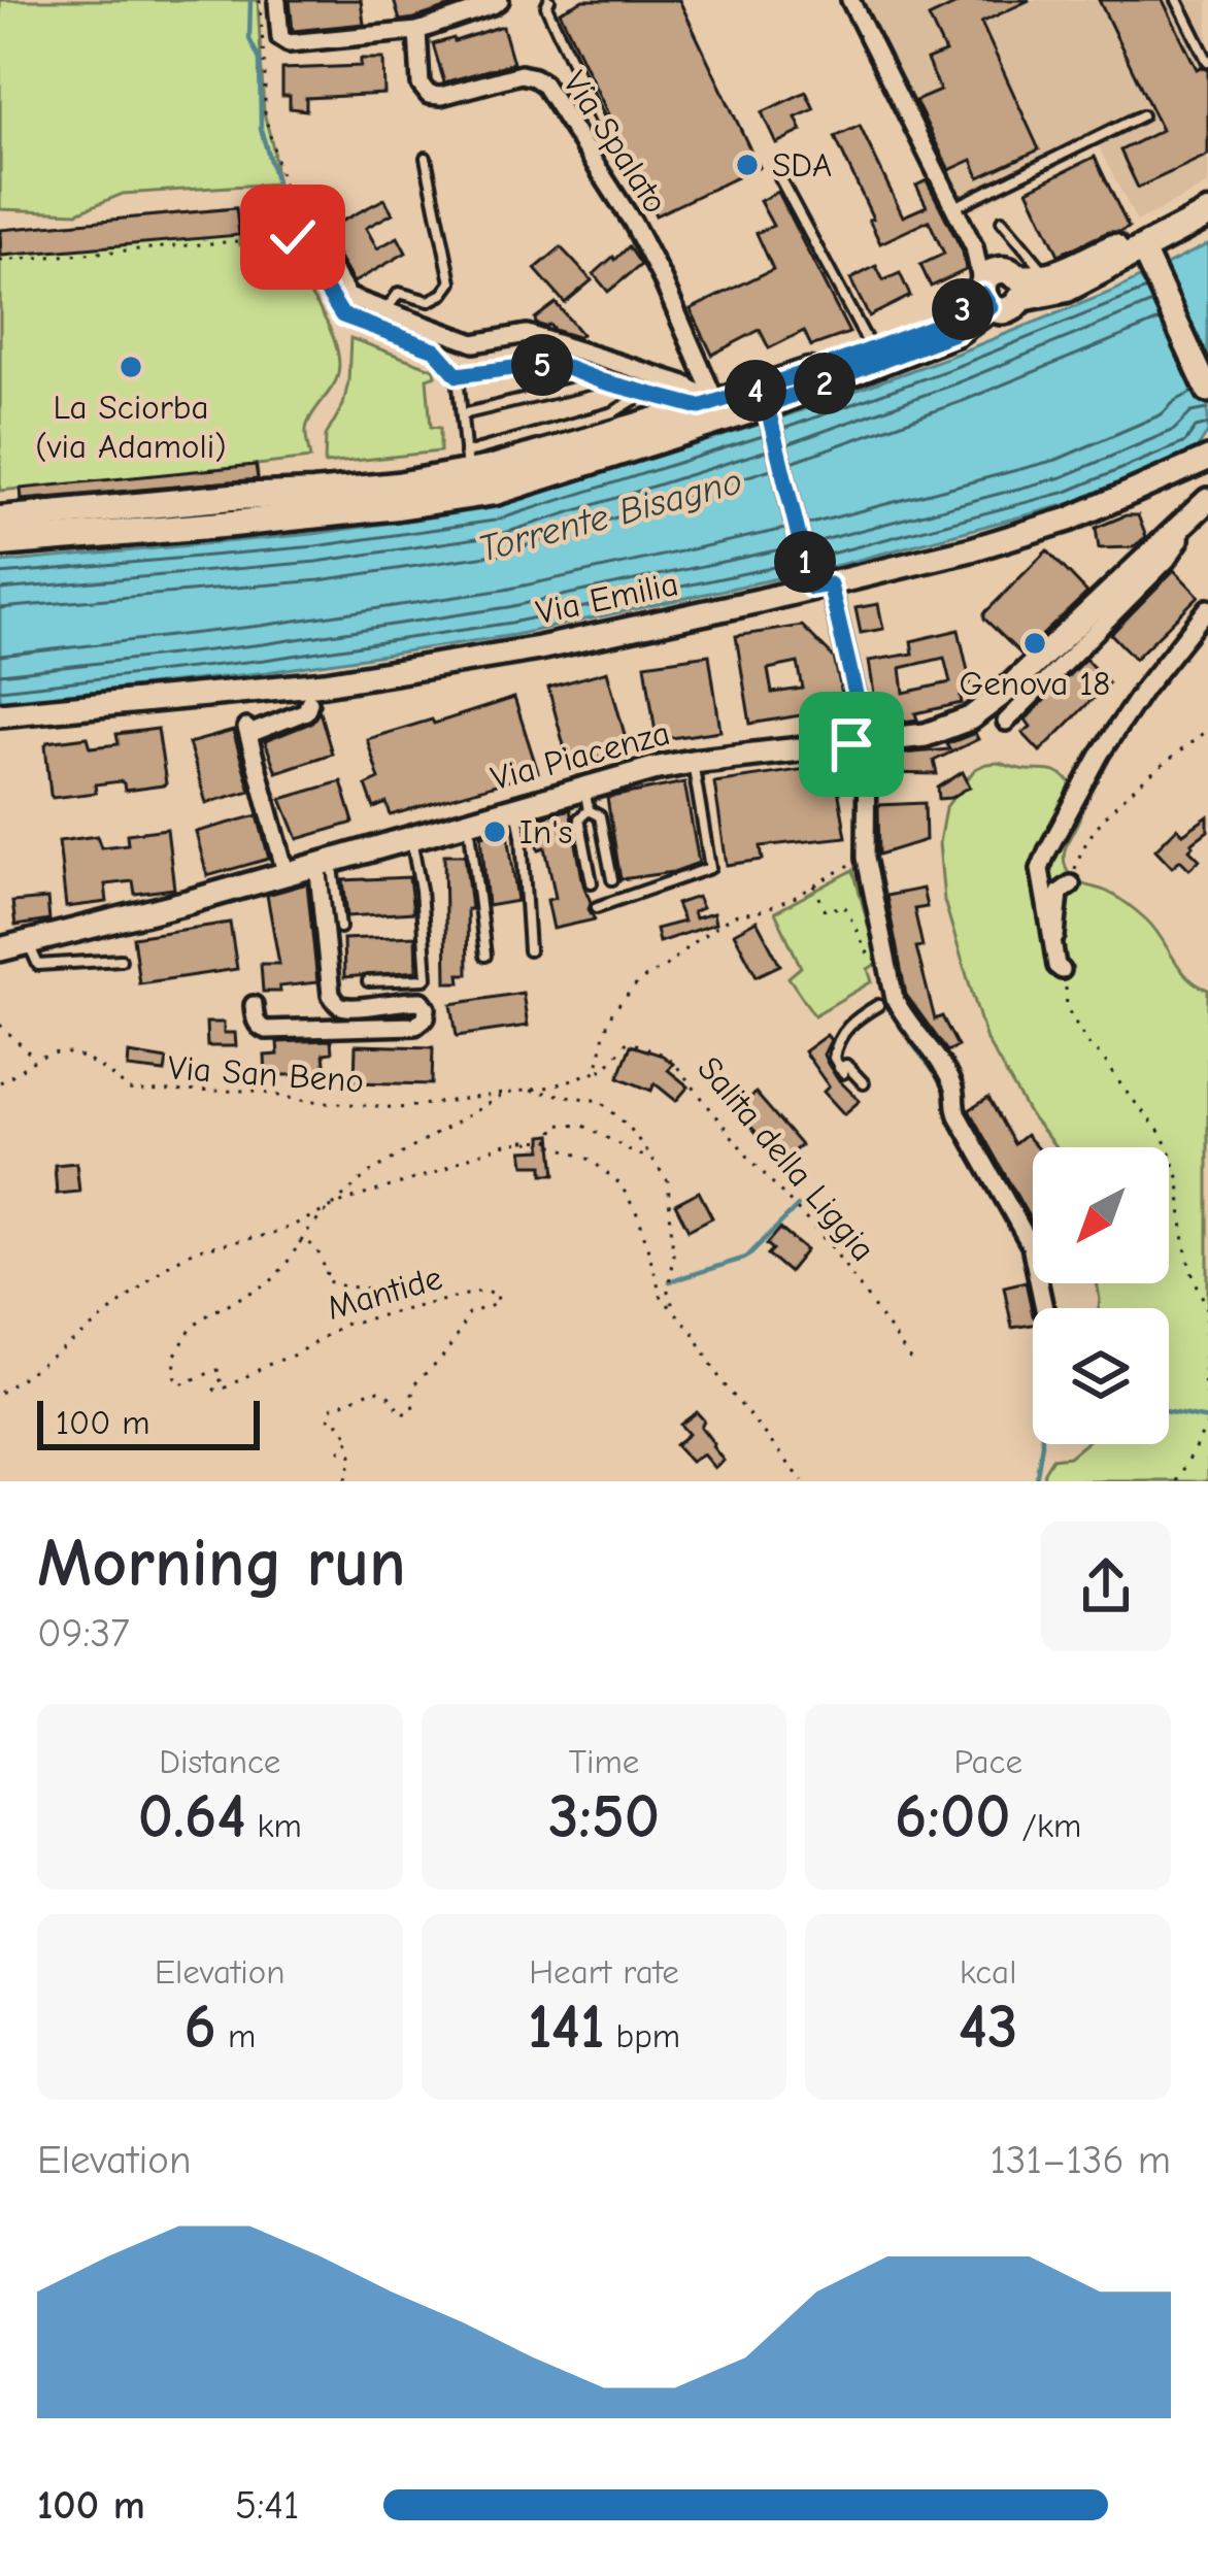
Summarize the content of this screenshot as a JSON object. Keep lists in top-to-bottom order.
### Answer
{
  "streets": {
    "main road": ["Via Emilia", "Via Piacenza"],
    "street": ["Via Spalato"],
    "path": ["Via San Beno", "Salita della Liggia", "Mantide"]
  },
  "crossings": [
    ["Via San Beno", "Salita della Liggia"]
  ],
  "water": ["Torrente Bisagno"],
  "places": [
    "SDA",
    "La Sciorba (via Adamoli)",
    "Genova 18",
    "In's"
  ],
  "scale_bar": "100 m",
  "north": "bottom left",
  "page": {
    "pins": [
      "3",
      "5",
      "2",
      "4",
      "1"
    ],
    "scale": "100 m",
    "heading": ["Morning run", "09:37"],
    "stats": [
      ["Distance", "0.64 km"],
      ["Time", "3:50"],
      ["Pace", "6:00 /km"],
      ["Elevation", "6 m"],
      ["Heart rate", "141 bpm"],
      ["kcal", "43"]
    ],
    "chart": ["Elevation", "131–136 m"],
    "list": [
      {
        "name": "100 m",
        "note": "5:41"
      }
    ]
  }
}
